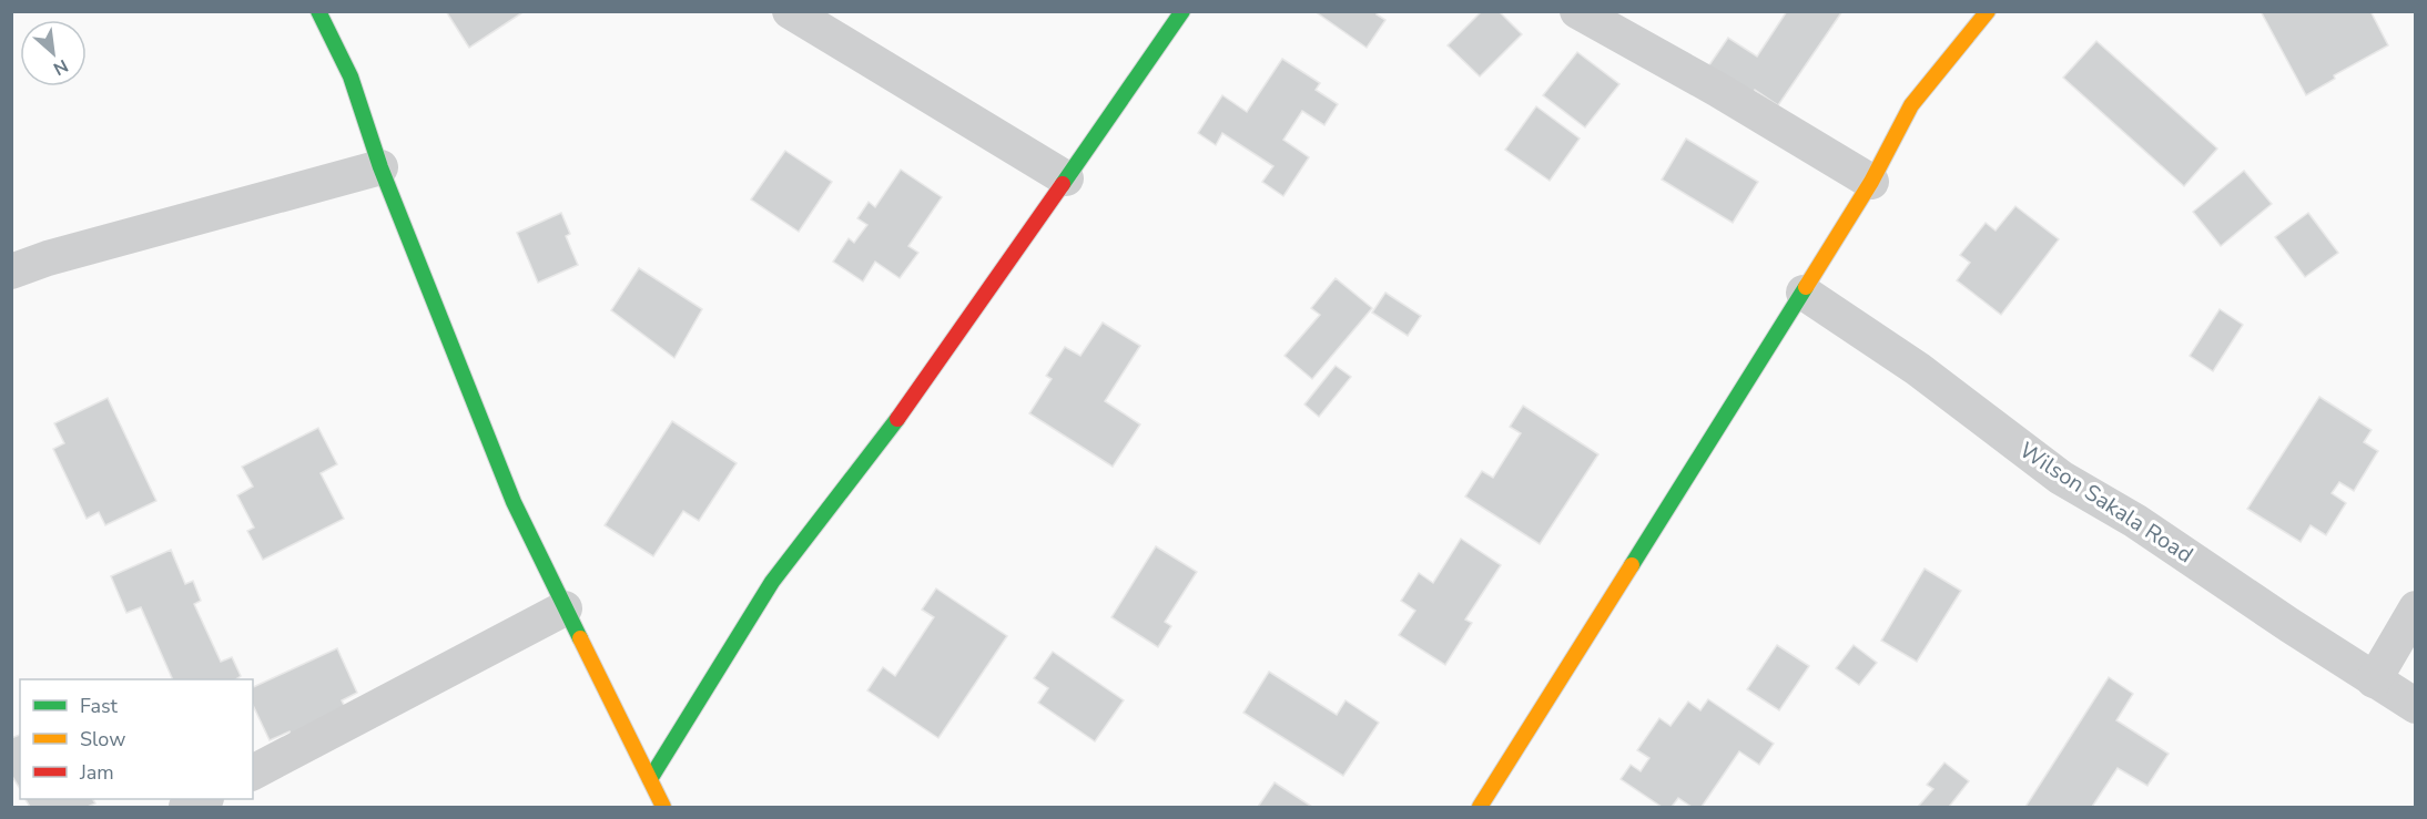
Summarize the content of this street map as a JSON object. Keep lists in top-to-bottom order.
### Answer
{
  "streets": {
    "street": ["Wilson Sakala Road"]
  },
  "legend": ["Fast", "Slow", "Jam"],
  "north": "bottom right"
}
